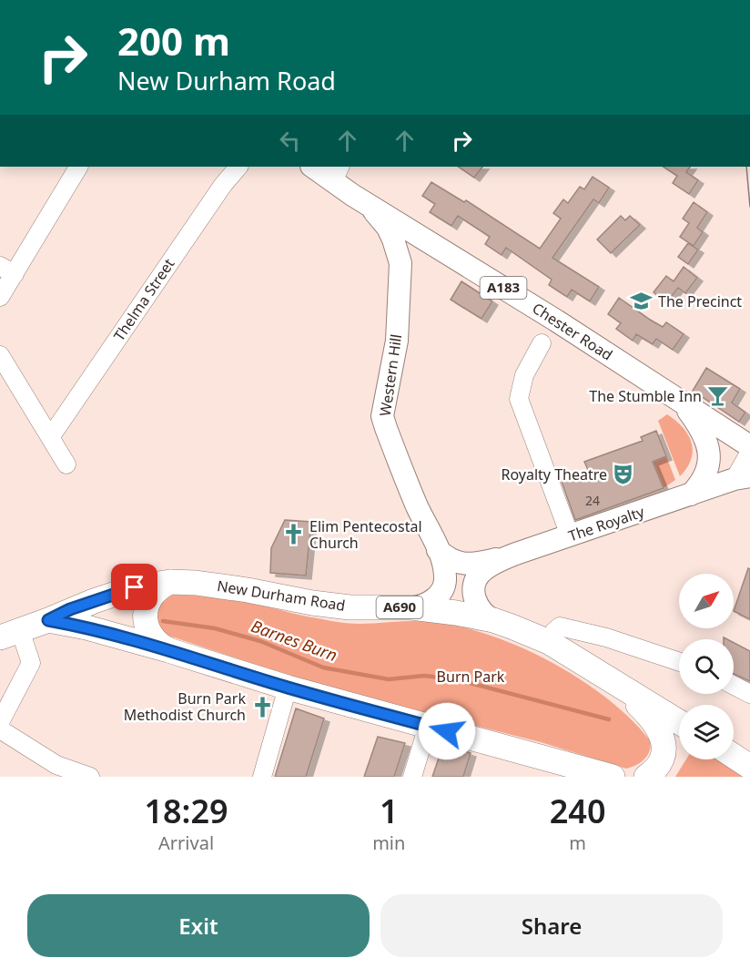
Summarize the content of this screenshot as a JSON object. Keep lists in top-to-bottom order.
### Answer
{
  "streets": {
    "highway": ["New Durham Road", "A690"],
    "main road": [
      "A183",
      "Chester Road",
      "Western Hill",
      "The Royalty"
    ],
    "street": ["Thelma Street"]
  },
  "crossings": [
    ["Chester Road", "Western Hill"],
    ["Western Hill", "New Durham Road"],
    ["The Royalty", "New Durham Road"],
    ["New Durham Road", "A690"]
  ],
  "water": ["Barnes Burn"],
  "parks": ["Burn Park"],
  "places": {
    "school or university": ["The Precinct"],
    "bar": ["The Stumble Inn"],
    "theatre": ["Royalty Theatre"],
    "church": ["Elim Pentecostal Church", "Burn Park Methodist Church"]
  },
  "house_numbers": ["24"],
  "north": "top right",
  "page": {
    "turn": ["200 m", "New Durham Road"],
    "eta": [
      "18:29",
      "Arrival",
      "1",
      "min",
      "240",
      "m"
    ],
    "buttons": ["Exit", "Share"]
  }
}
